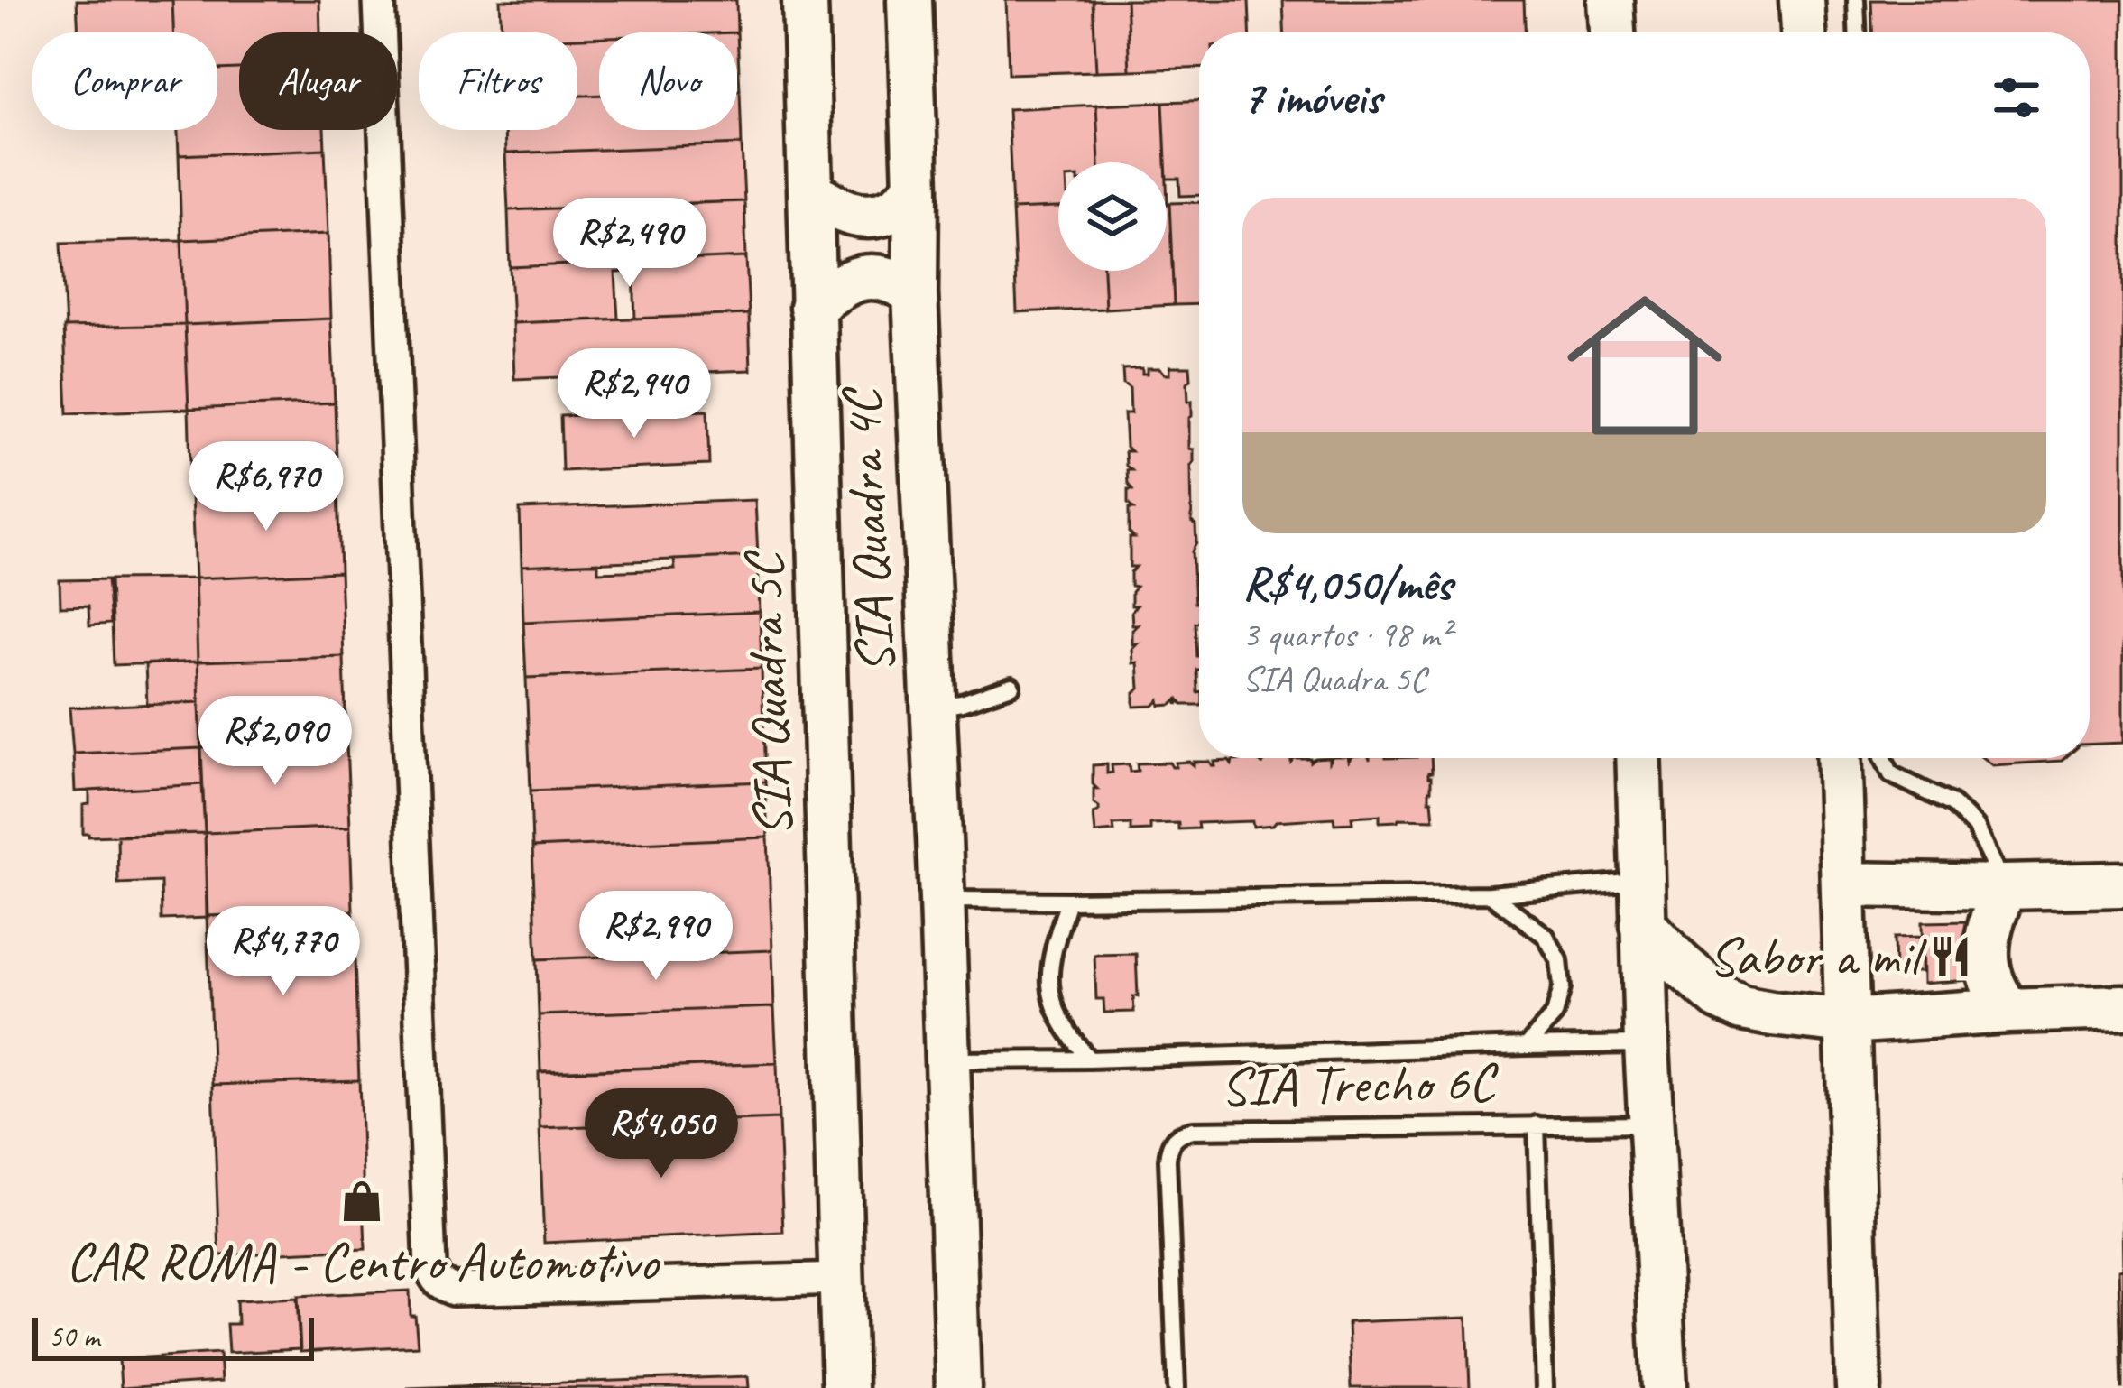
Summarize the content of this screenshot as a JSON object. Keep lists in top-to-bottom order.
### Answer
{
  "streets": {
    "street": ["SIA Quadra 4C", "SIA Quadra 5C"],
    "lane": ["SIA Trecho 6C"]
  },
  "places": {
    "restaurant": ["Sabor a mil"],
    "shop": ["CAR ROMA - Centro Automotivo"]
  },
  "scale_bar": "50 m",
  "page": {
    "chip": [
      "Comprar",
      "Alugar",
      "Filtros",
      "Novo"
    ],
    "heading": "7 imóveis",
    "list": [
      {
        "name": "R$4,050/mês",
        "note": "3 quartos · 98 m² · SIA Quadra 5C"
      }
    ],
    "price": [
      "R$2,490",
      "R$2,940",
      "R$6,970",
      "R$2,090",
      "R$2,990",
      "R$4,770",
      "R$4,050"
    ],
    "scale": "50 m"
  }
}
